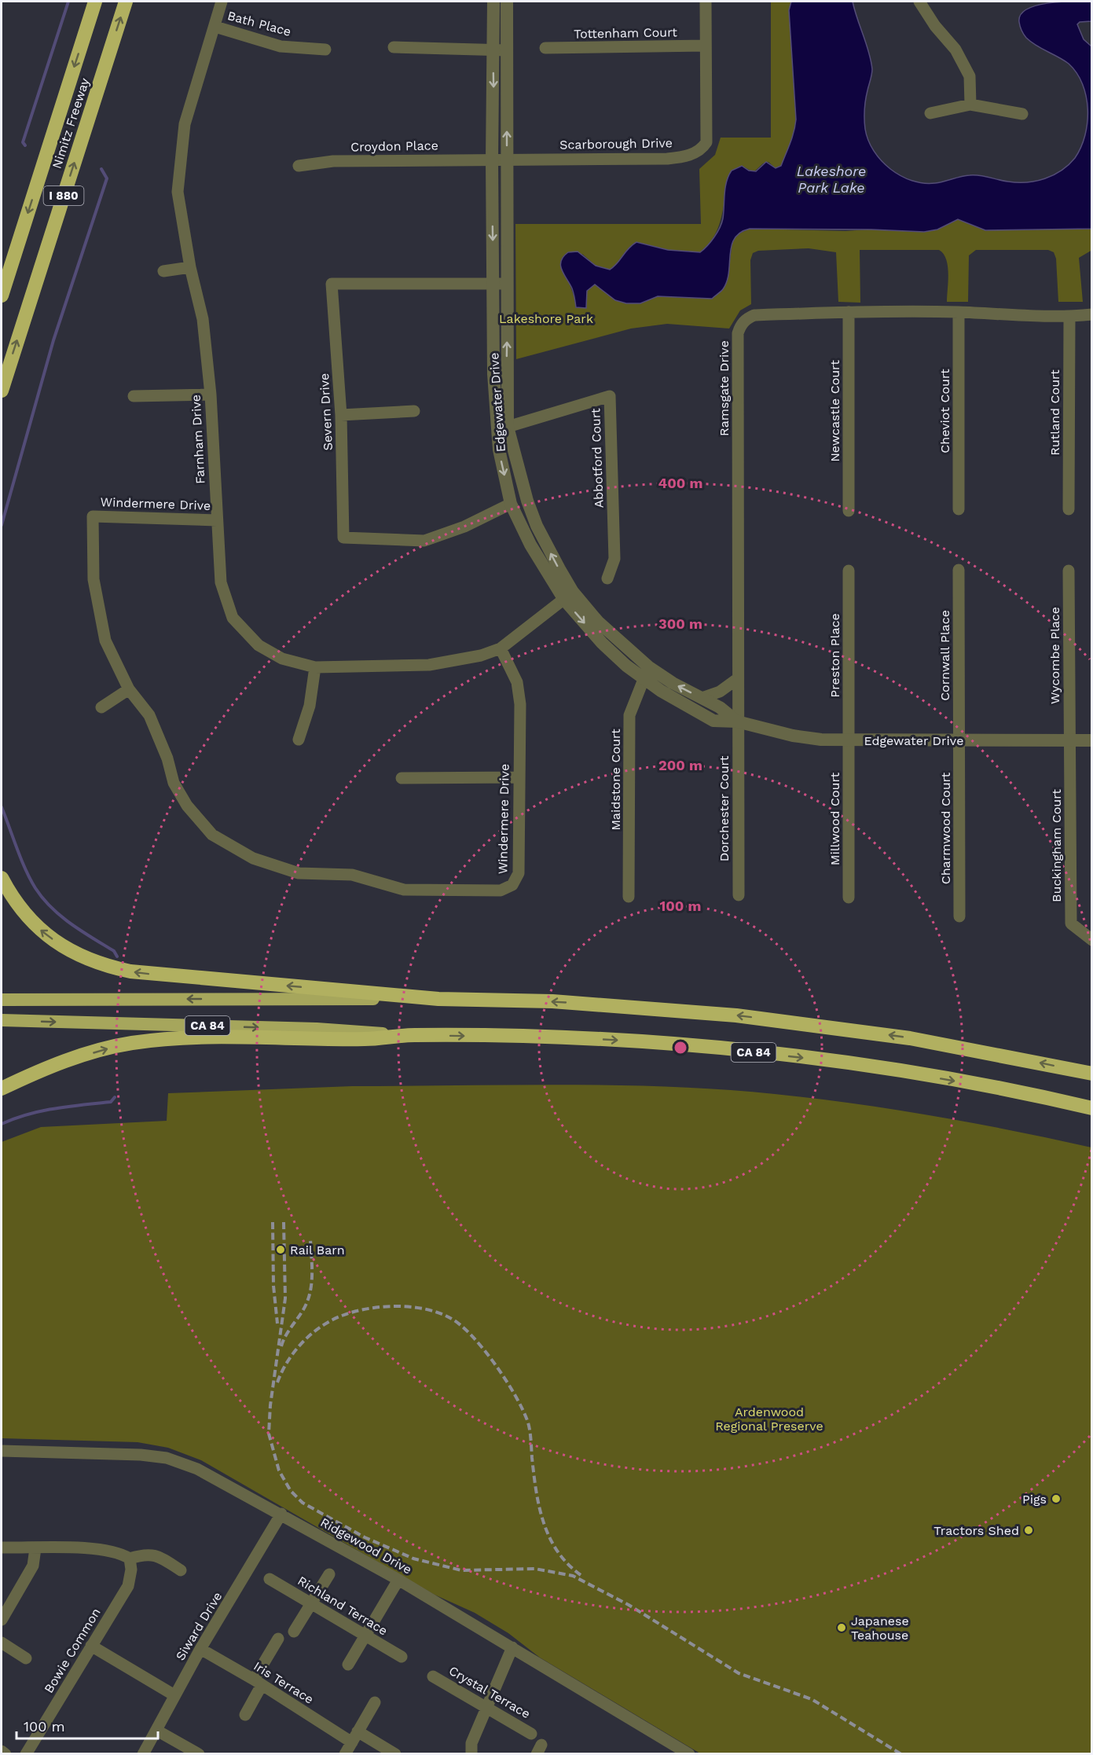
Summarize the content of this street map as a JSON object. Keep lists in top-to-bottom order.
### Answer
{
  "streets": {
    "highway": ["Nimitz Freeway", "I 880", "CA 84"],
    "street": [
      "Bath Place",
      "Tottenham Court",
      "Scarborough Drive",
      "Croydon Place",
      "Ramsgate Drive",
      "Edgewater Drive",
      "Newcastle Court",
      "Cheviot Court",
      "Severn Drive",
      "Rutland Court",
      "Farnham Drive",
      "Abbotford Court",
      "Windermere Drive",
      "Preston Place",
      "Cornwall Place",
      "Wycombe Place",
      "Maidstone Court",
      "Dorchester Court",
      "Millwood Court",
      "Charmwood Court",
      "Buckingham Court",
      "Ridgewood Drive",
      "Richland Terrace",
      "Siward Drive",
      "Bowie Common",
      "Iris Terrace",
      "Crystal Terrace"
    ]
  },
  "crossings": [
    ["Bath Place", "Farnham Drive"],
    ["Tottenham Court", "Scarborough Drive"],
    ["Scarborough Drive", "Croydon Place"],
    ["Scarborough Drive", "Edgewater Drive"],
    ["Croydon Place", "Edgewater Drive"],
    ["Ramsgate Drive", "Edgewater Drive"],
    ["Ramsgate Drive", "Newcastle Court"],
    ["Ramsgate Drive", "Cheviot Court"],
    ["Ramsgate Drive", "Rutland Court"],
    ["Ramsgate Drive", "Dorchester Court"],
    ["Edgewater Drive", "Severn Drive"],
    ["Edgewater Drive", "Farnham Drive"],
    ["Edgewater Drive", "Abbotford Court"],
    ["Edgewater Drive", "Preston Place"],
    ["Edgewater Drive", "Cornwall Place"],
    ["Edgewater Drive", "Wycombe Place"],
    ["Edgewater Drive", "Maidstone Court"],
    ["Edgewater Drive", "Dorchester Court"],
    ["Edgewater Drive", "Millwood Court"],
    ["Edgewater Drive", "Charmwood Court"],
    ["Edgewater Drive", "Buckingham Court"],
    ["Farnham Drive", "Windermere Drive"],
    ["Preston Place", "Millwood Court"],
    ["Cornwall Place", "Charmwood Court"],
    ["Wycombe Place", "Buckingham Court"],
    ["Ridgewood Drive", "Siward Drive"],
    ["Siward Drive", "Iris Terrace"]
  ],
  "water": ["Lakeshore Park Lake"],
  "parks": ["Lakeshore Park", "Ardenwood Regional Preserve"],
  "places": [
    "Rail Barn",
    "Pigs",
    "Tractors Shed",
    "Japanese Teahouse"
  ],
  "scale_bar": "100 m",
  "rings": [
    "400 m",
    "300 m",
    "200 m",
    "100 m"
  ]
}
